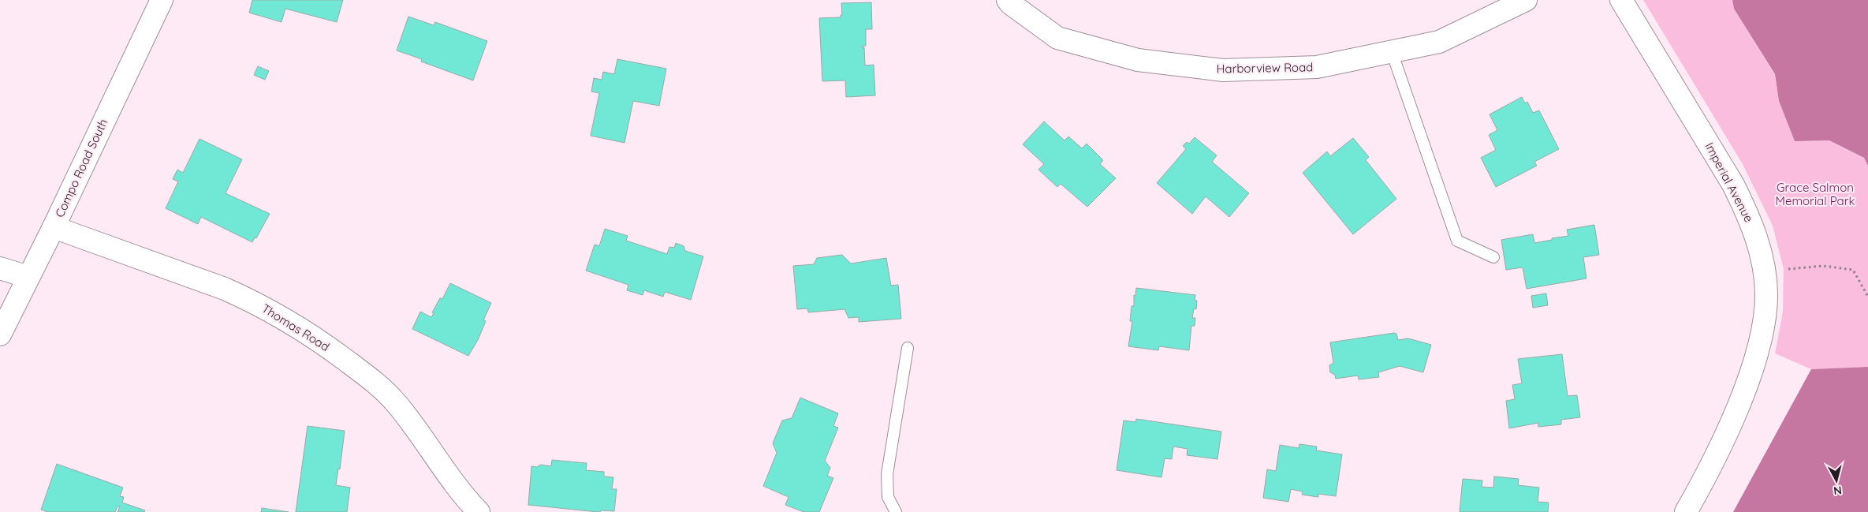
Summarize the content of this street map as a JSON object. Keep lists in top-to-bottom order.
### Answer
{
  "streets": {
    "street": [
      "Harborview Road",
      "Compo Road South",
      "Imperial Avenue",
      "Thomas Road"
    ]
  },
  "crossings": [
    ["Compo Road South", "Thomas Road"]
  ],
  "parks": ["Grace Salmon Memorial Park"],
  "north": "bottom"
}
